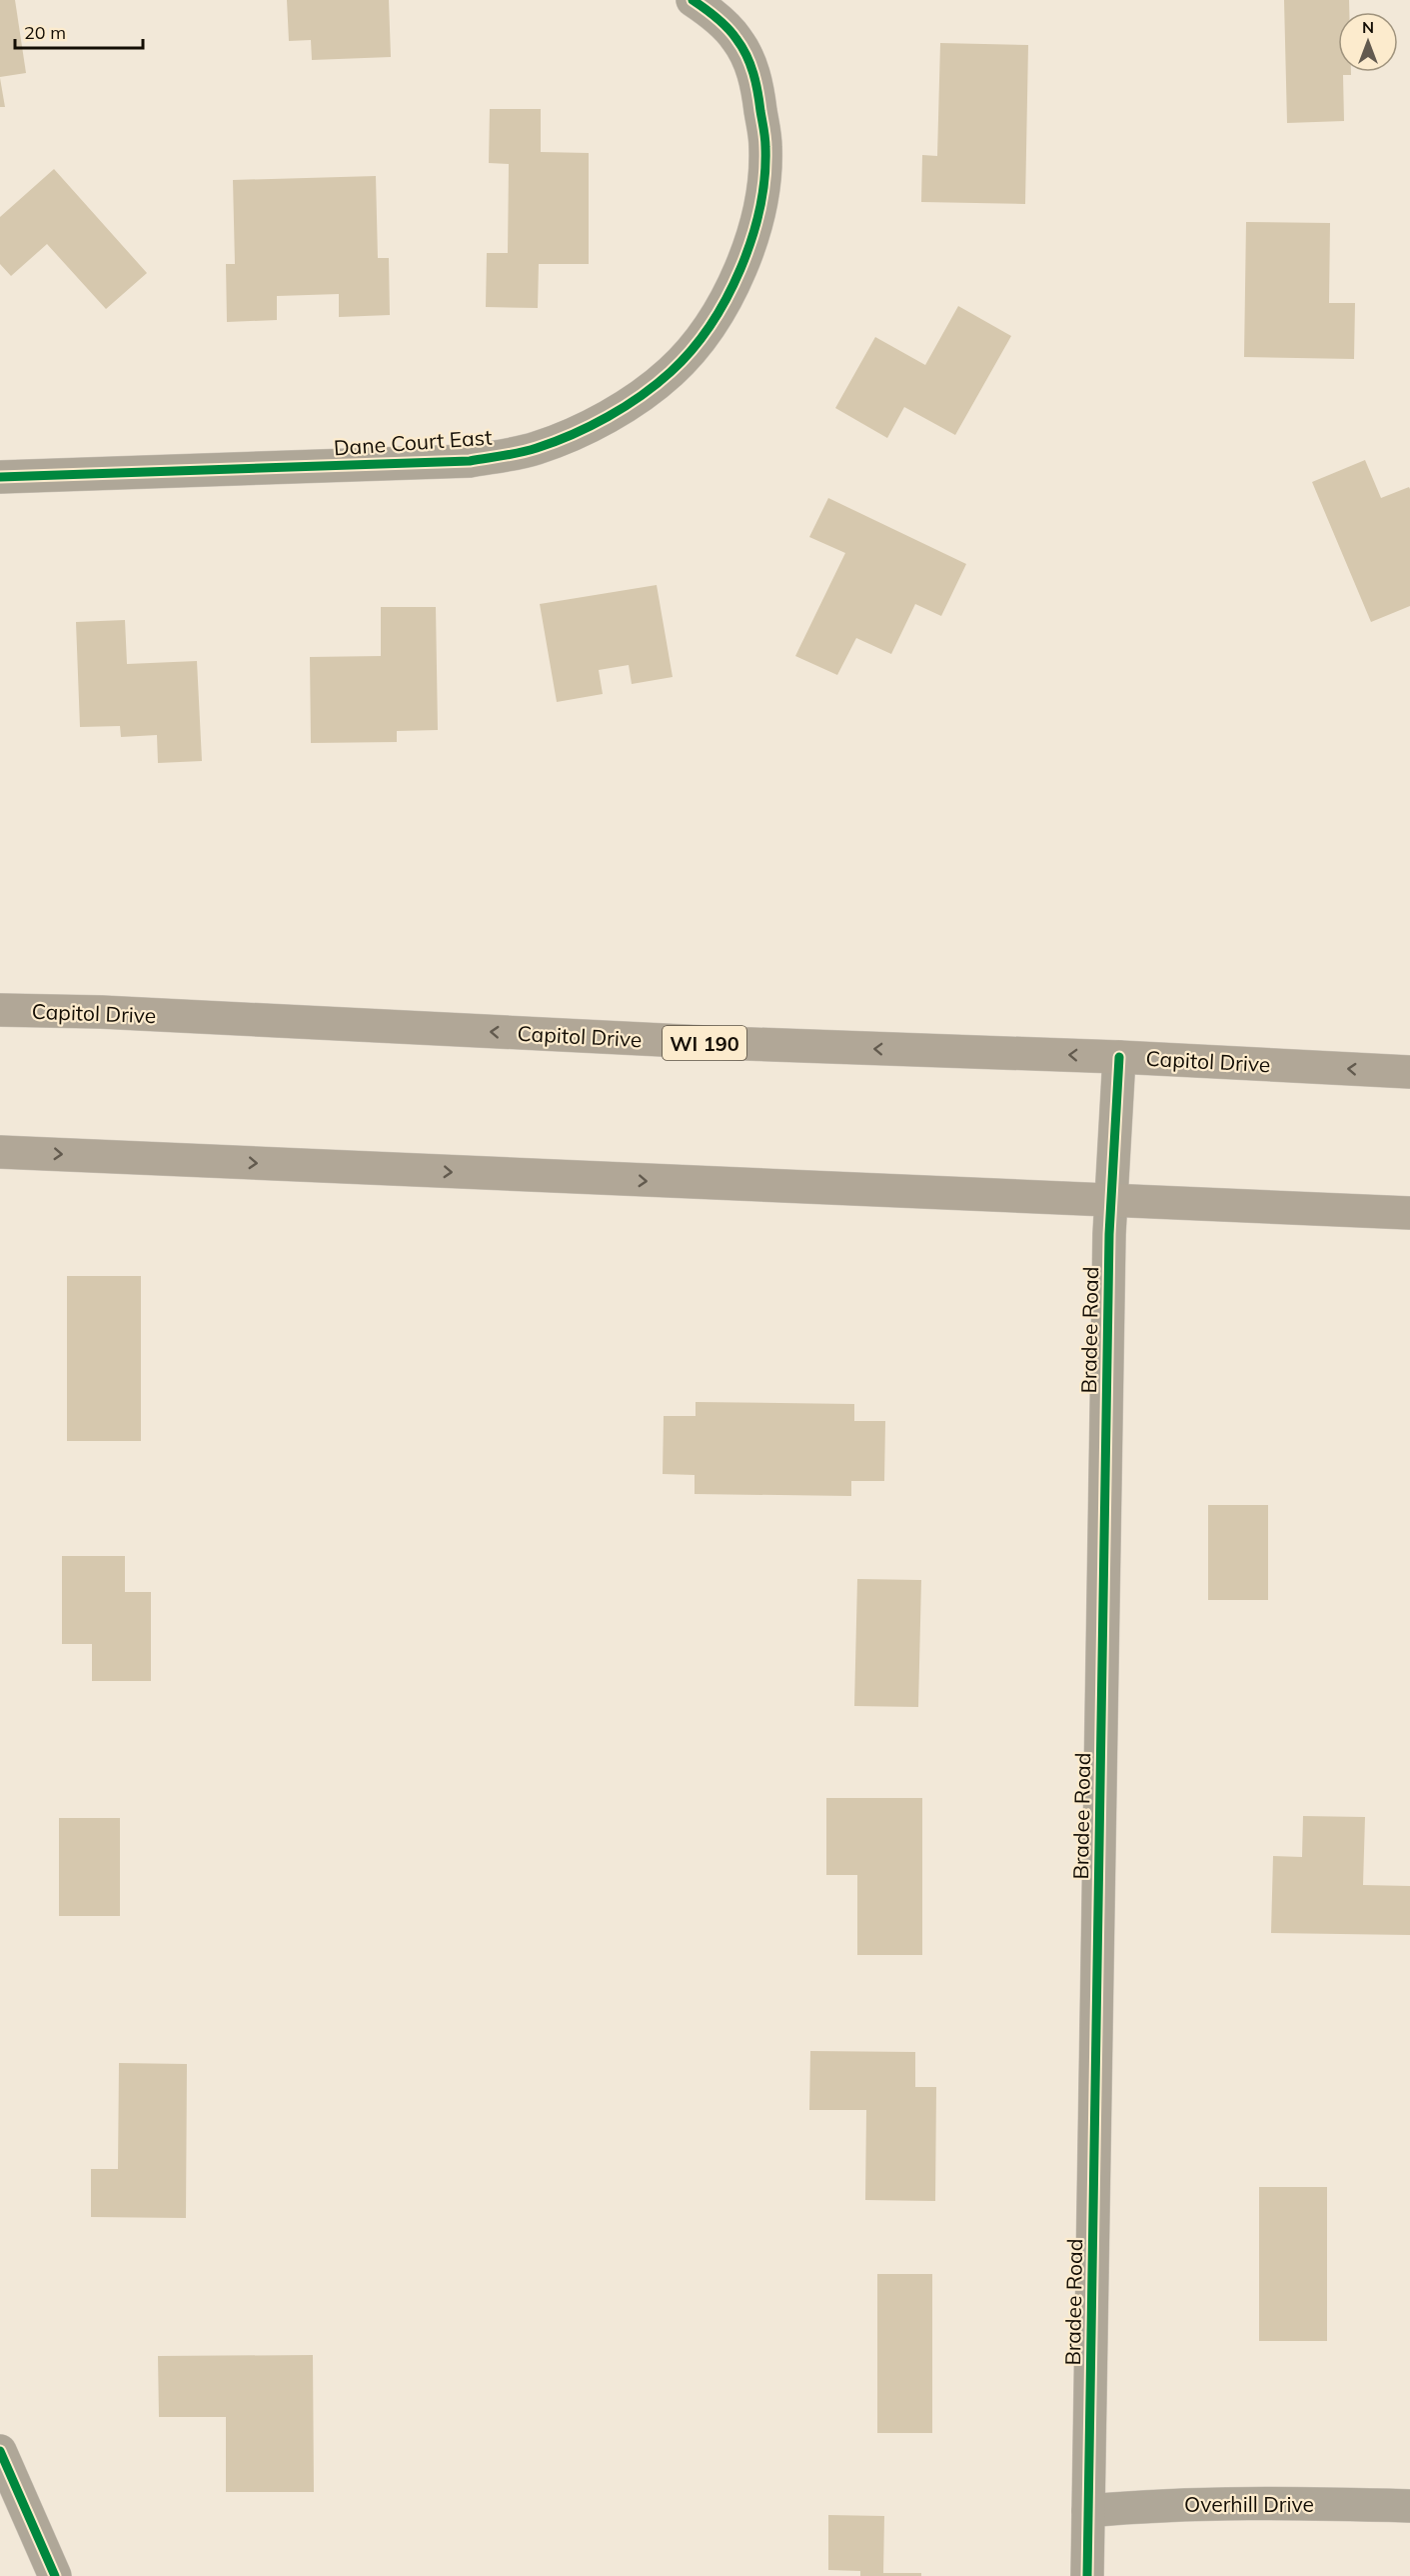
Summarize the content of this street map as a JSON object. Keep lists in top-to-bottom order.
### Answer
{
  "streets": {
    "main road": ["Capitol Drive", "WI 190"],
    "street": ["Dane Court East", "Bradee Road", "Overhill Drive"]
  },
  "crossings": [
    ["Capitol Drive", "Bradee Road"],
    ["Bradee Road", "Overhill Drive"]
  ],
  "scale_bar": "20 m",
  "north": "top"
}
